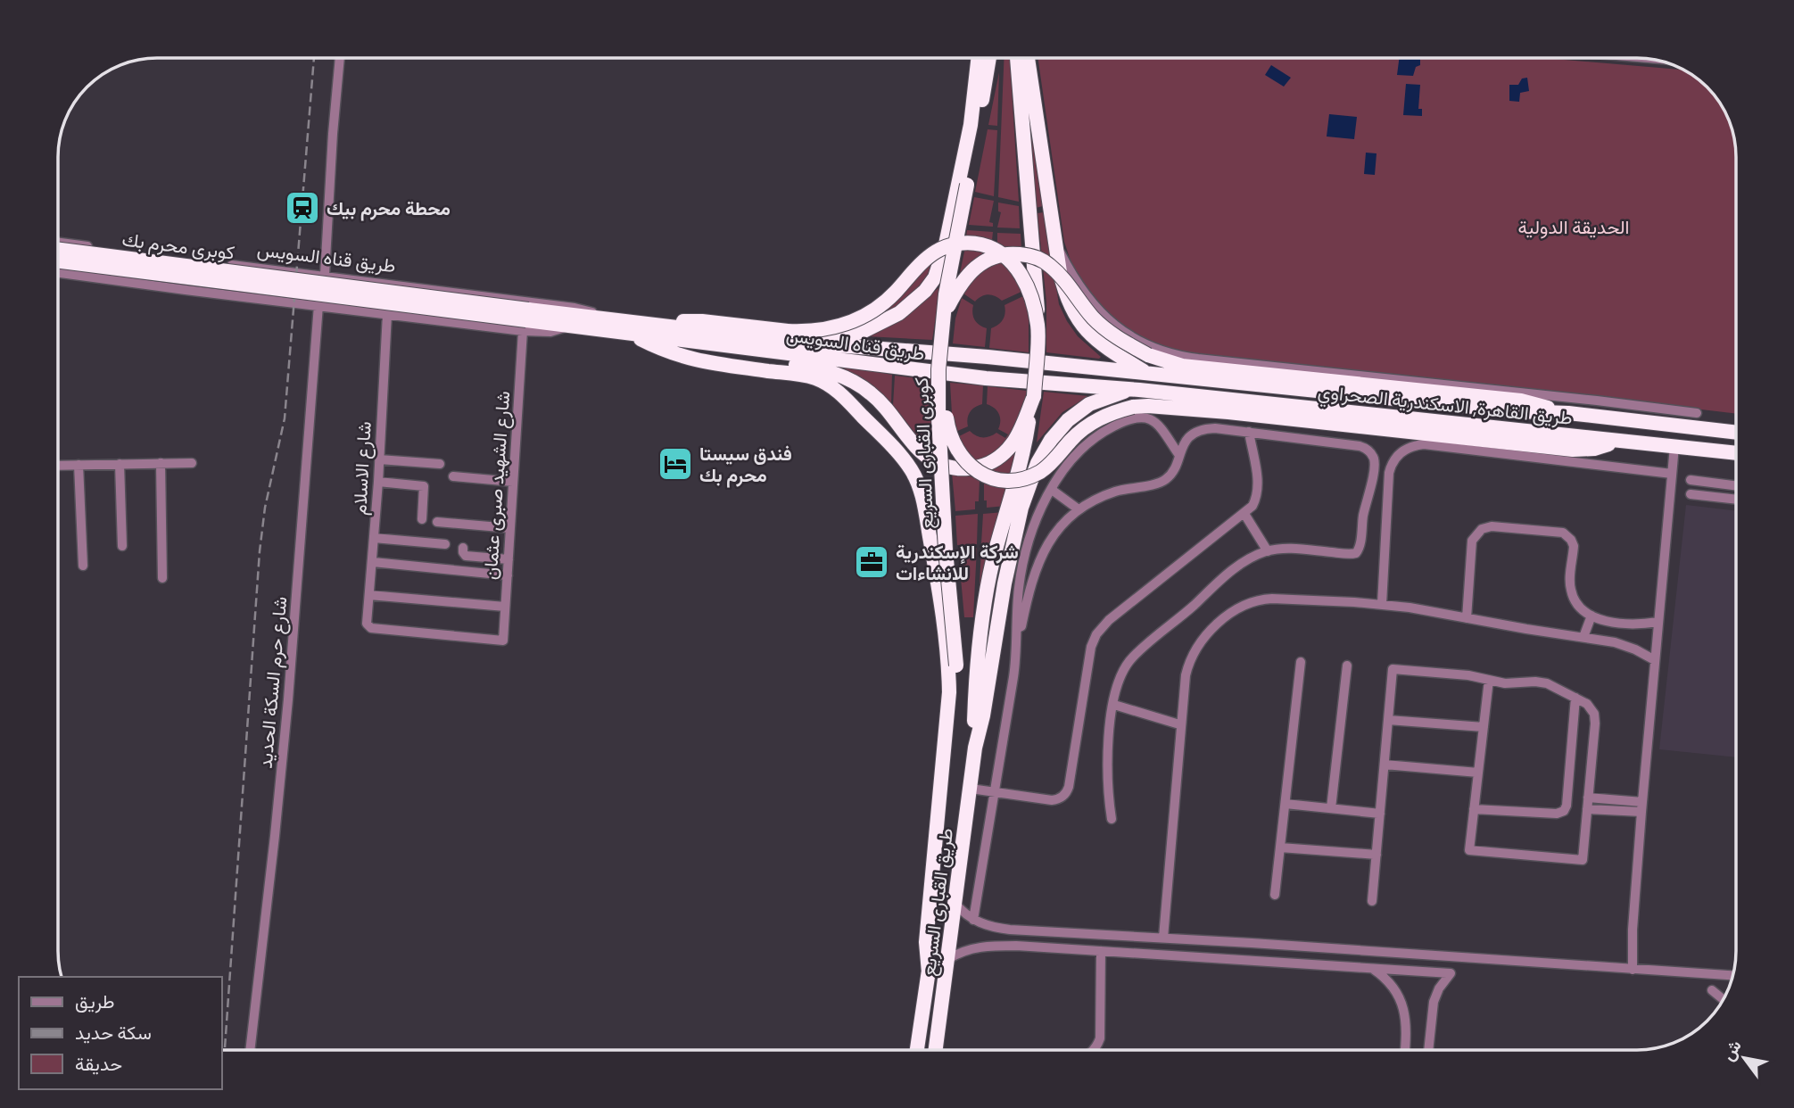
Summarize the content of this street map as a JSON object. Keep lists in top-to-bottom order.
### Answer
{
  "streets": {
    "highway": [
      "كوبرى محرم بك",
      "طريق قناه السويس",
      "طريق القاهرة, الاسكندرية الصحراوي",
      "كوبرى القبارى السريع",
      "طريق القبارى السريع"
    ],
    "street": ["شارع الاسلام", "شارع الشهيد صبرى عثمان", "شارع حرم السكة الحديد"]
  },
  "crossings": [
    ["كوبرى محرم بك", "طريق قناه السويس"],
    ["كوبرى محرم بك", "شارع الشهيد صبرى عثمان"],
    ["طريق قناه السويس", "طريق القاهرة, الاسكندرية الصحراوي"],
    ["طريق قناه السويس", "شارع الاسلام"],
    ["طريق قناه السويس", "شارع الشهيد صبرى عثمان"],
    ["طريق قناه السويس", "شارع حرم السكة الحديد"],
    ["كوبرى القبارى السريع", "طريق القبارى السريع"],
    ["شارع الاسلام", "شارع الشهيد صبرى عثمان"]
  ],
  "parks": ["الحديقة الدولية"],
  "places": {
    "station": ["محطة محرم بيك"],
    "hotel": ["فندق سيستا محرم بك"],
    "office": ["شركة الإسكندرية للانشاءات"]
  },
  "legend": ["طريق", "سكة حديد", "حديقة"],
  "north": "top left"
}
